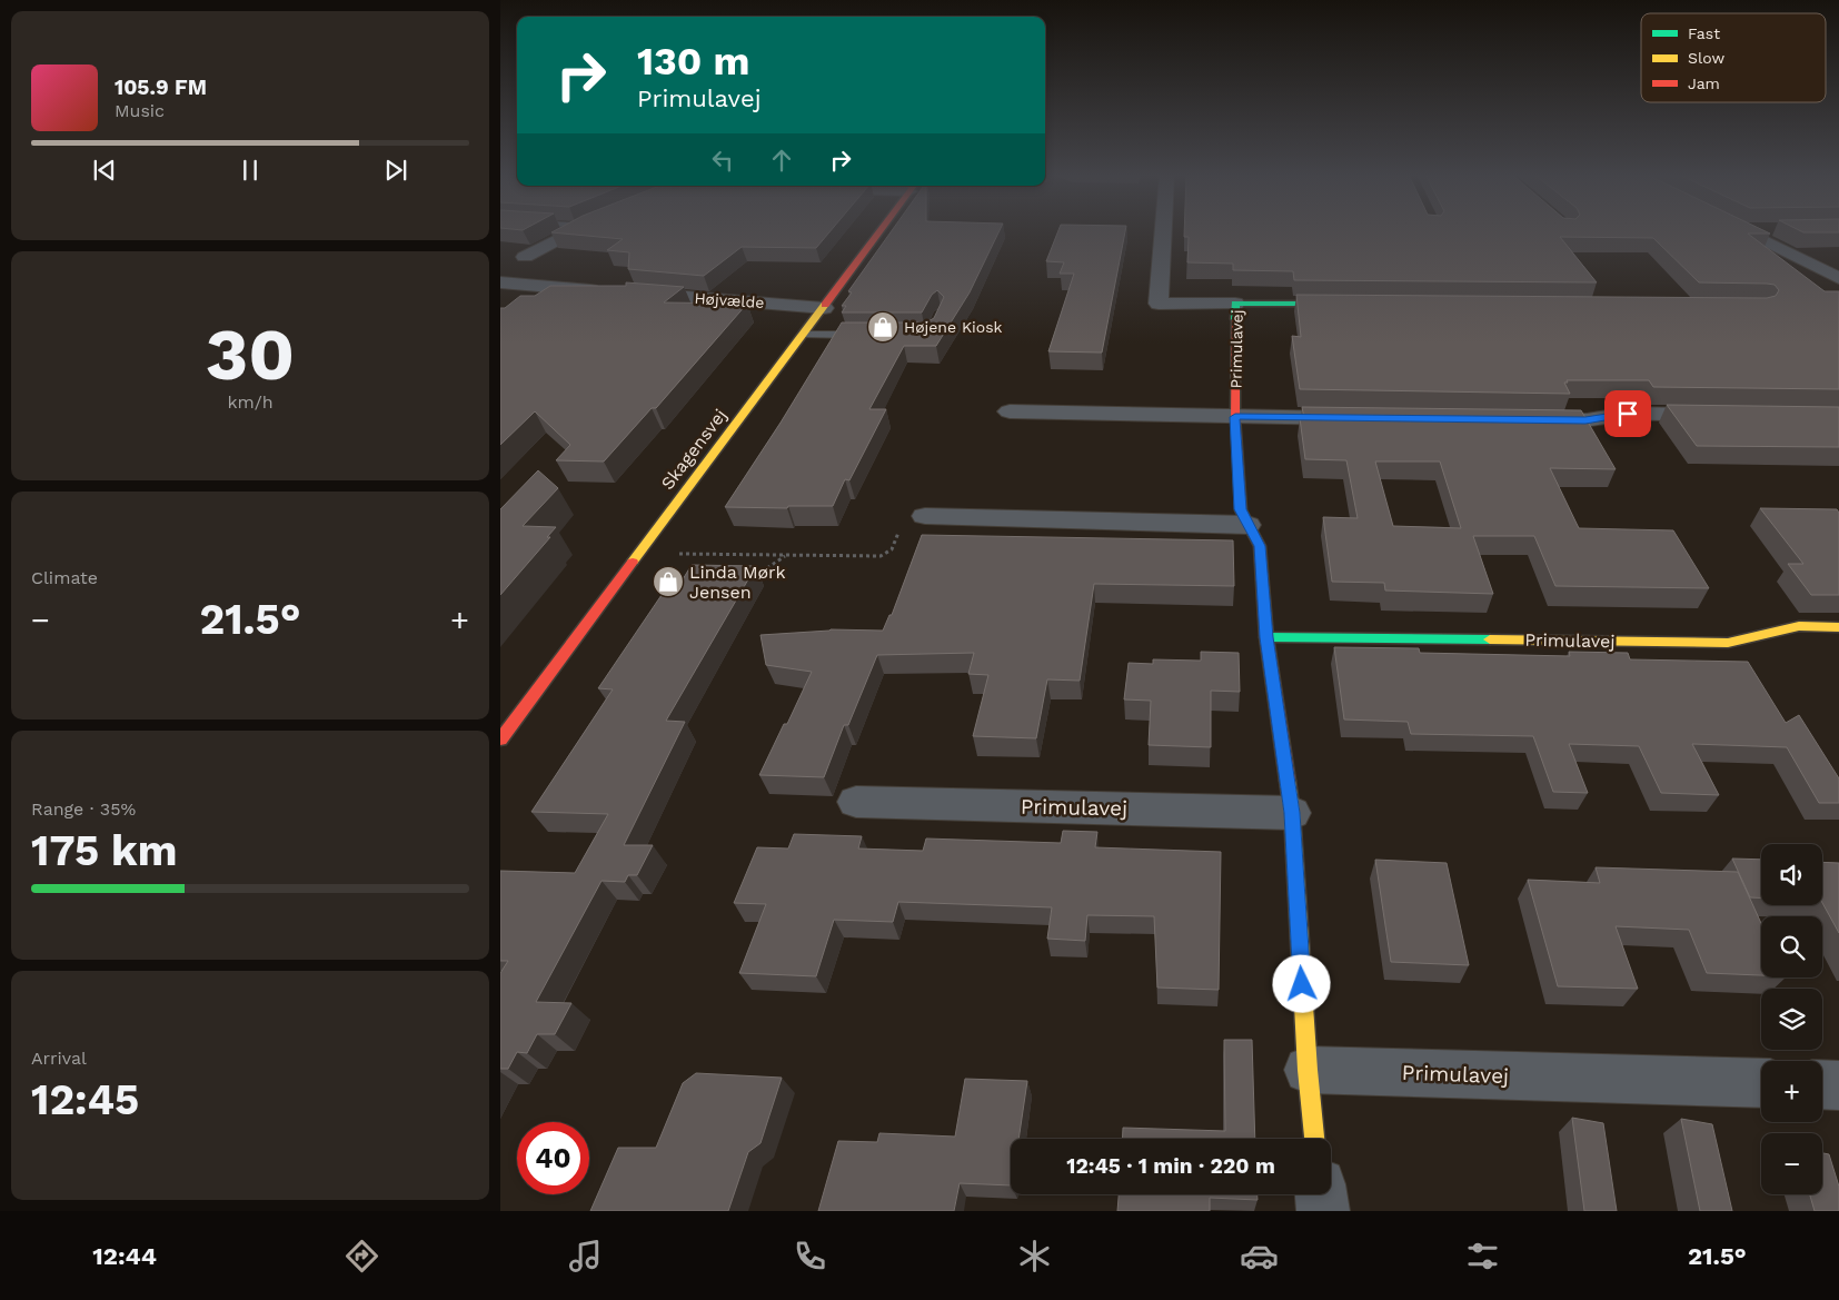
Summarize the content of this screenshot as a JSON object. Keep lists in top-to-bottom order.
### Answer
{
  "streets": {
    "street": ["Højvælde", "Primulavej", "Skagensvej"]
  },
  "crossings": [
    ["Højvælde", "Skagensvej"]
  ],
  "places": {
    "shop": ["Højene Kiosk", "Linda Mørk Jensen"]
  },
  "legend": ["Fast", "Slow", "Jam"],
  "page": {
    "turn": ["130 m", "Primulavej"],
    "song": ["105.9 FM", "Music"],
    "tile": [
      ["30", "km/h"],
      "Climate",
      ["Range · 35%", "175 km"],
      ["Arrival", "12:45"]
    ],
    "heat": ["−", "21.5°", "+"],
    "map_buttons": ["+", "−"],
    "limit": "40",
    "trip": "12:45 · 1 min · 220 m",
    "tabs": ["12:44", "21.5°"]
  }
}
